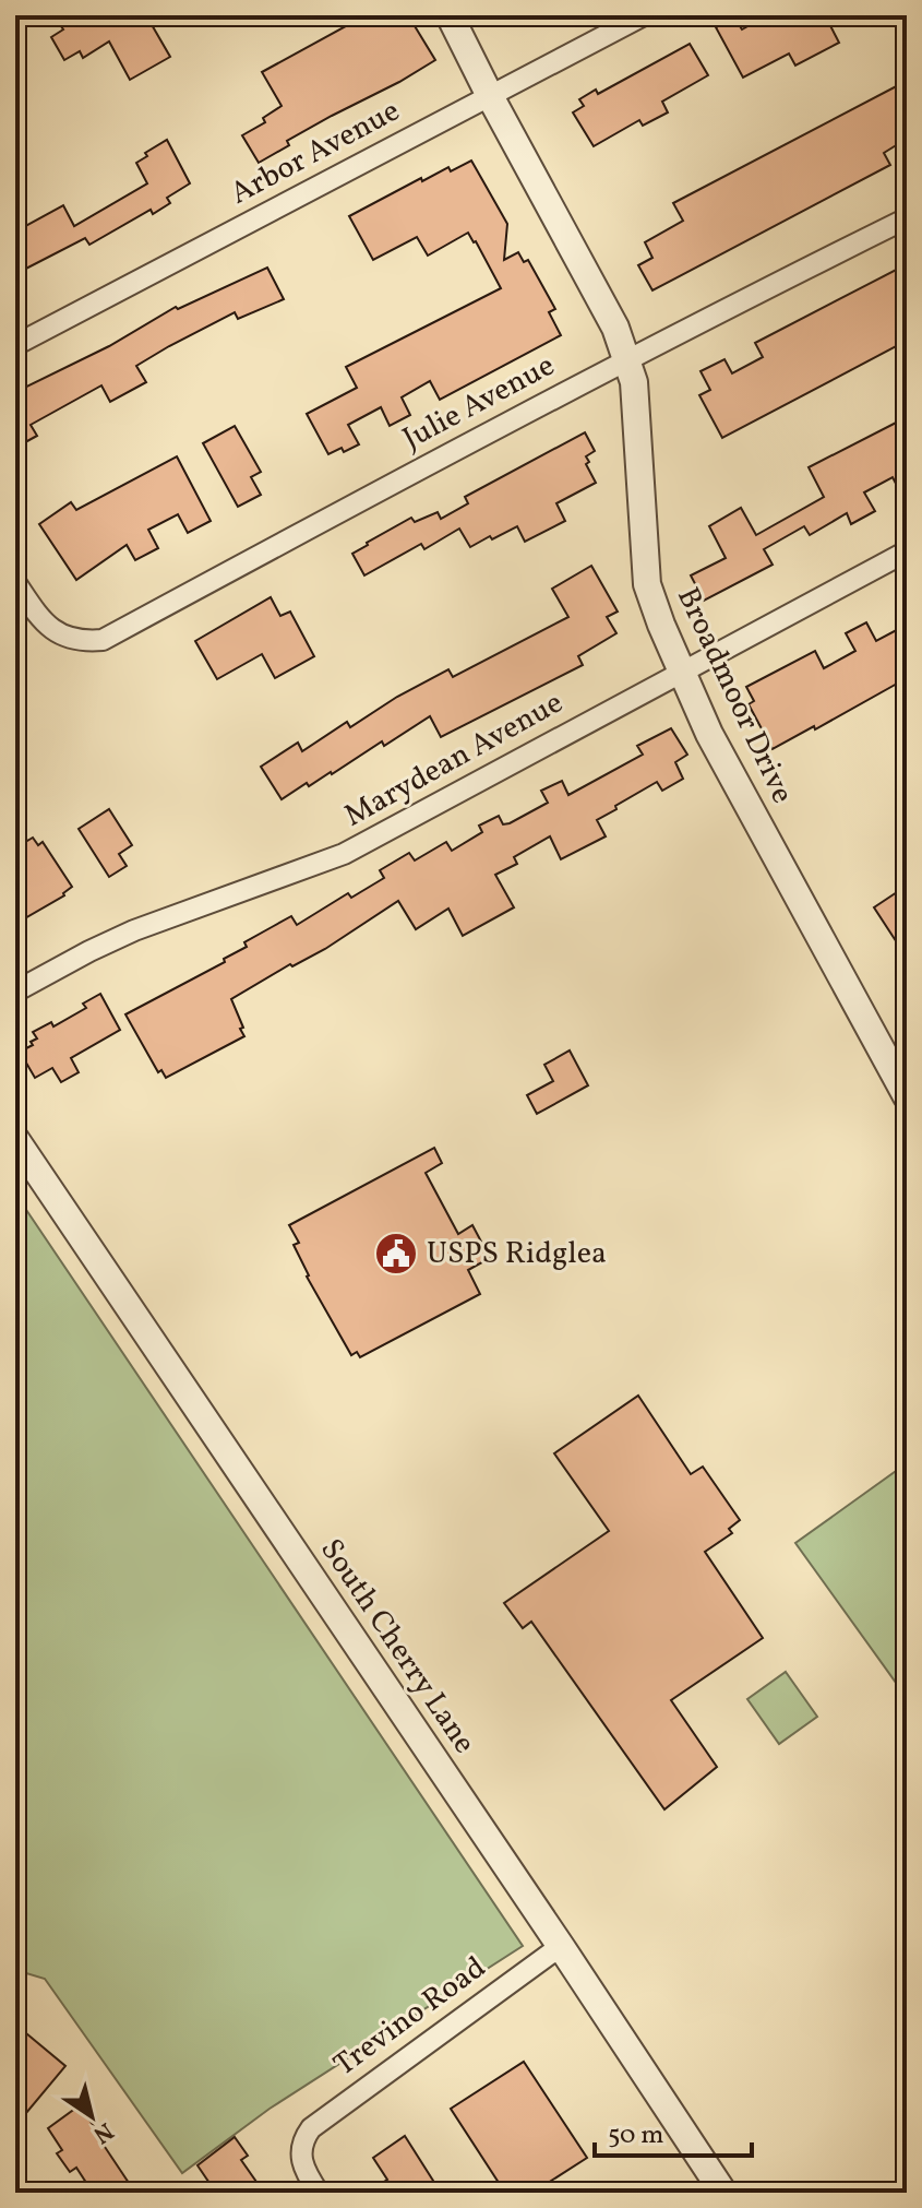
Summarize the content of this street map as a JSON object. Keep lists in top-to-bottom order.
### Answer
{
  "streets": {
    "street": [
      "Arbor Avenue",
      "Julie Avenue",
      "Broadmoor Drive",
      "Marydean Avenue",
      "South Cherry Lane",
      "Trevino Road"
    ]
  },
  "crossings": [
    ["Arbor Avenue", "Broadmoor Drive"],
    ["Julie Avenue", "Broadmoor Drive"],
    ["Broadmoor Drive", "Marydean Avenue"],
    ["South Cherry Lane", "Trevino Road"]
  ],
  "places": {
    "public building": ["USPS Ridglea"]
  },
  "scale_bar": "50 m",
  "north": "bottom right"
}
